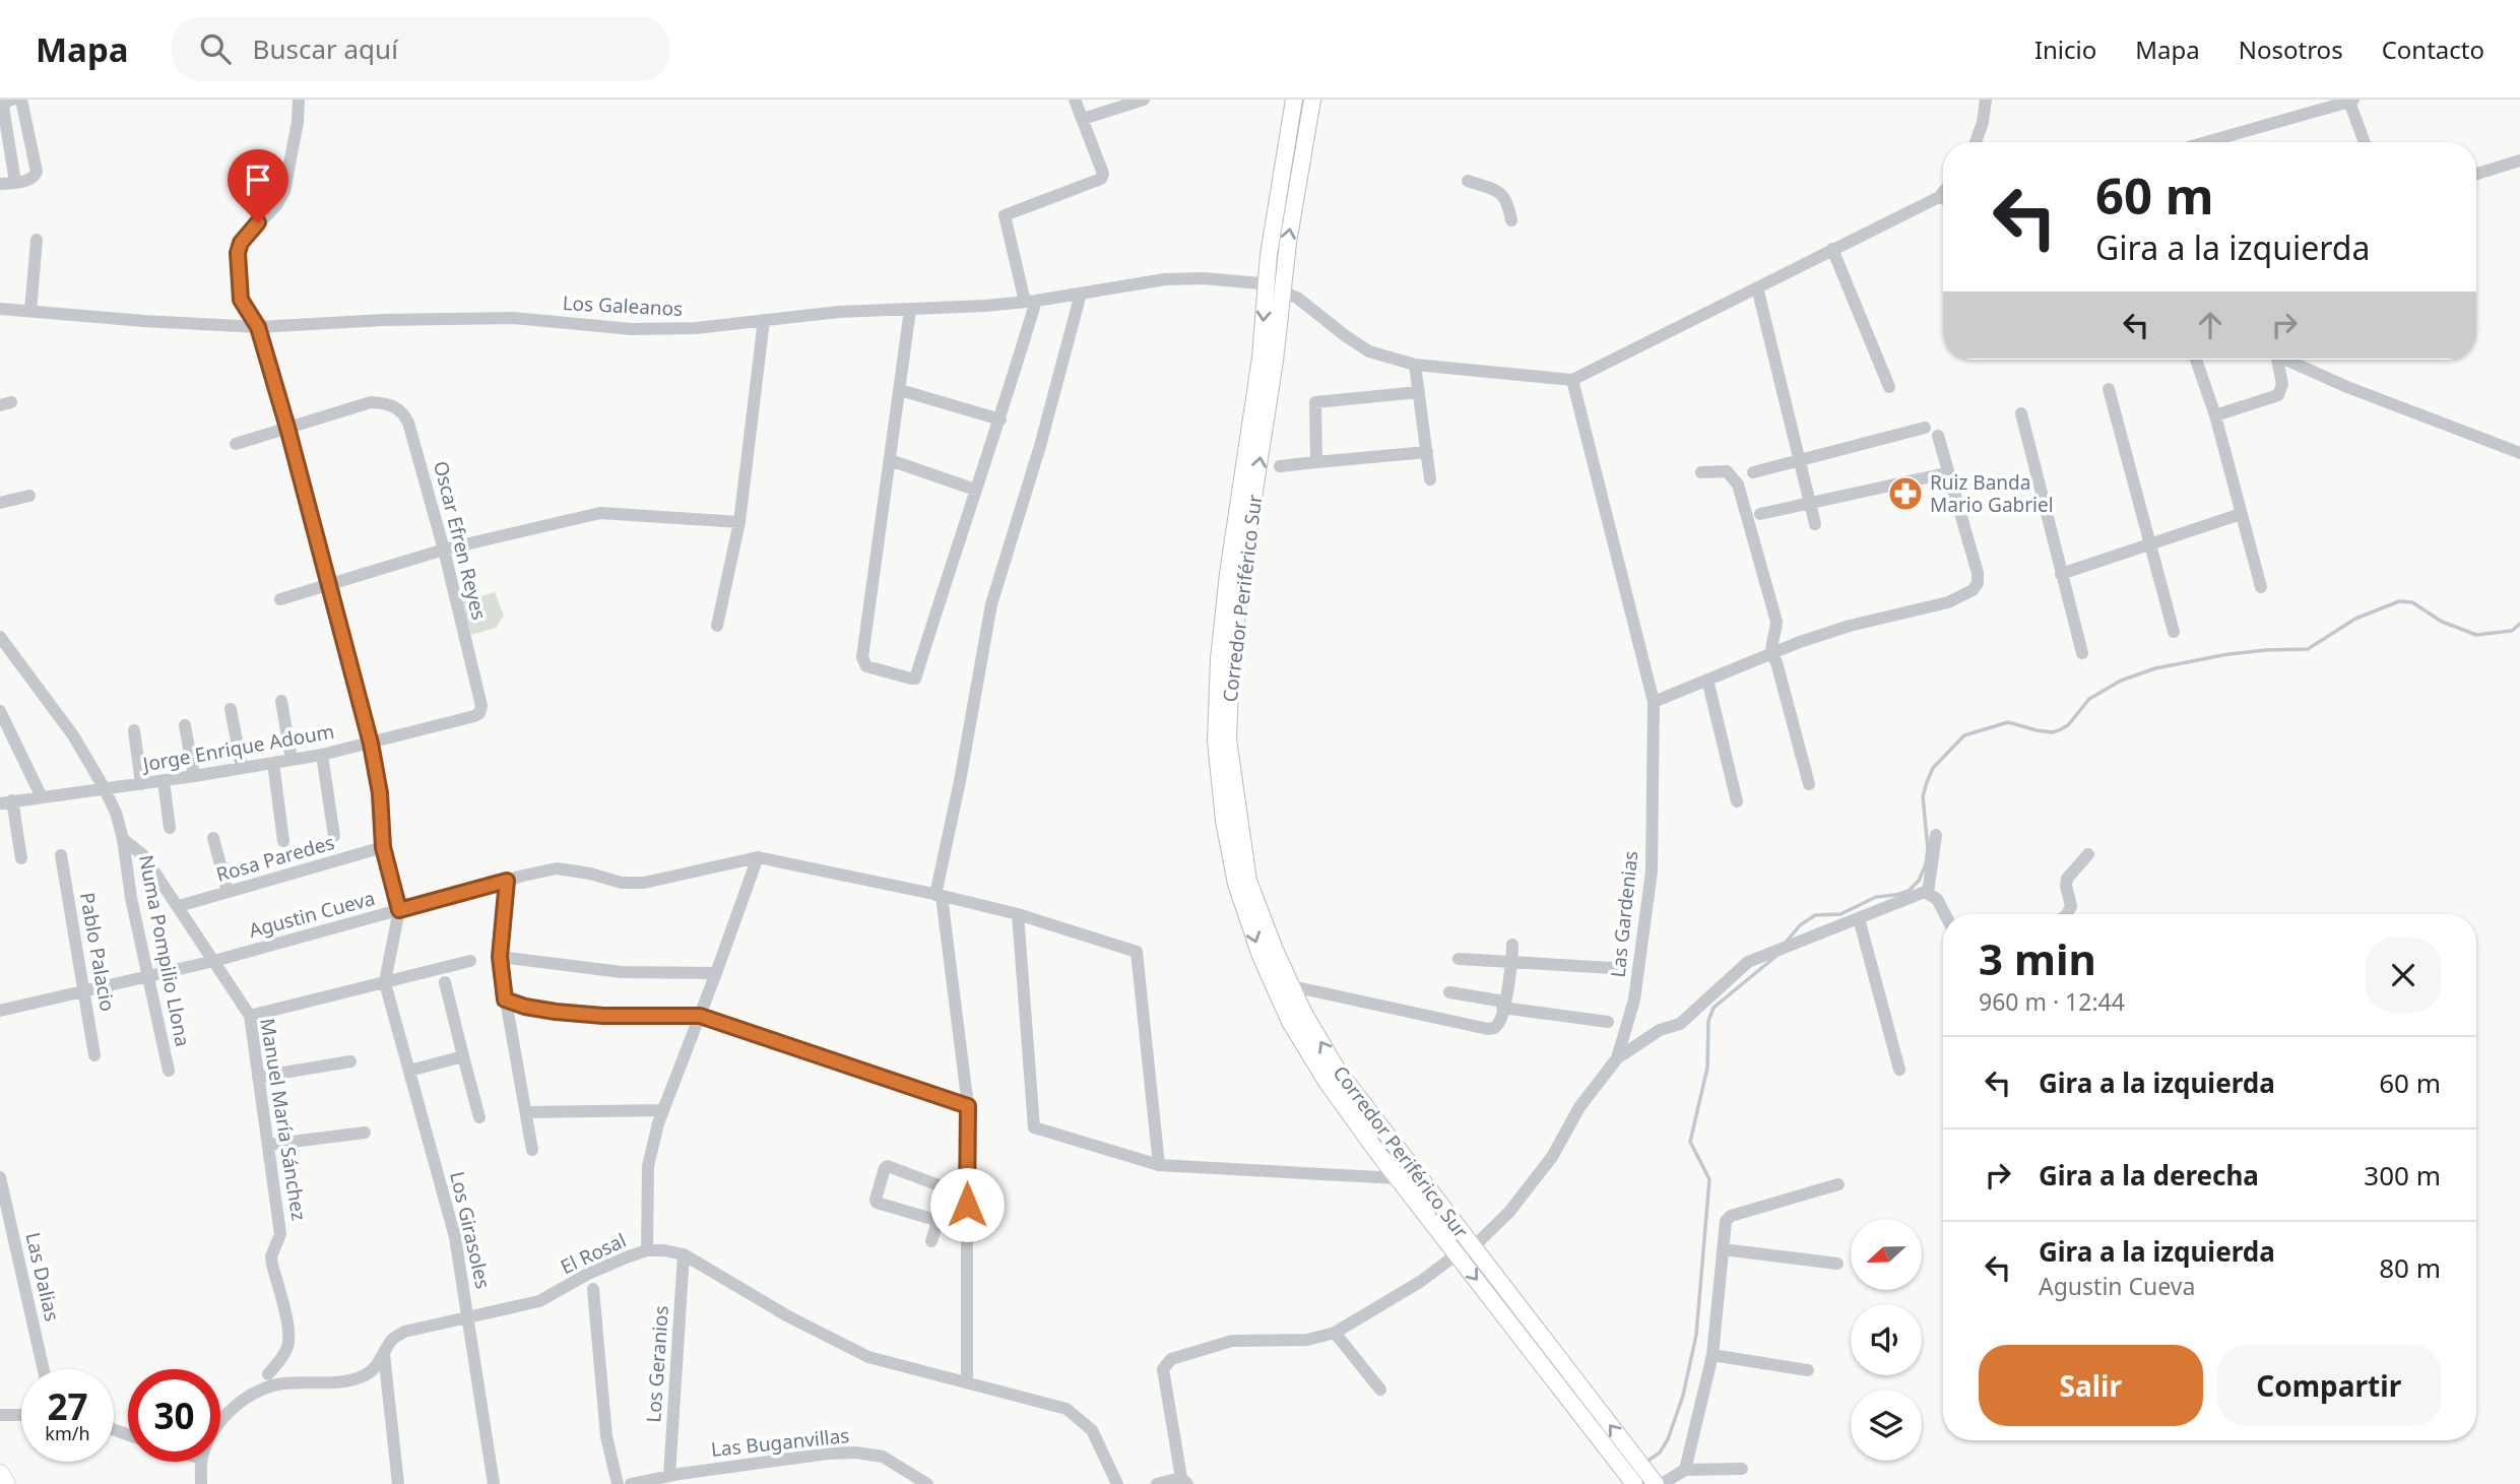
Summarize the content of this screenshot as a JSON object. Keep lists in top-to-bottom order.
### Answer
{
  "streets": {
    "main road": ["Corredor Periférico Sur"],
    "street": [
      "Los Galeanos",
      "Oscar Efren Reyes",
      "Jorge Enrique Adoum",
      "Rosa Paredes",
      "Agustin Cueva",
      "Las Gardenias",
      "Numa Pompilio Llona",
      "Pablo Palacio",
      "Manuel María Sánchez",
      "Los Girasoles",
      "El Rosal",
      "Las Dalias",
      "Los Geranios",
      "Las Buganvillas"
    ]
  },
  "crossings": [
    ["Los Galeanos", "Corredor Periférico Sur"],
    ["Los Galeanos", "Las Gardenias"],
    ["Oscar Efren Reyes", "Jorge Enrique Adoum"],
    ["Corredor Periférico Sur", "Las Gardenias"],
    ["Jorge Enrique Adoum", "Manuel María Sánchez"],
    ["Rosa Paredes", "Manuel María Sánchez"],
    ["Agustin Cueva", "Numa Pompilio Llona"],
    ["Agustin Cueva", "Pablo Palacio"],
    ["Agustin Cueva", "Manuel María Sánchez"],
    ["Numa Pompilio Llona", "Manuel María Sánchez"],
    ["Los Girasoles", "El Rosal"],
    ["El Rosal", "Los Geranios"],
    ["Los Geranios", "Las Buganvillas"]
  ],
  "places": {
    "pharmacy": ["Ruiz Banda Mario Gabriel"]
  },
  "north": "left",
  "page": {
    "header": "Mapa",
    "search": "Buscar aquí",
    "nav": [
      "Inicio",
      "Mapa",
      "Nosotros",
      "Contacto"
    ],
    "turn": ["60 m", "Gira a la izquierda"],
    "heading": ["3 min", "960 m · 12:44"],
    "list": [
      {
        "name": "Gira a la izquierda",
        "value": "60 m"
      },
      {
        "name": "Gira a la derecha",
        "value": "300 m"
      },
      {
        "name": "Gira a la izquierda",
        "note": "Agustin Cueva",
        "value": "80 m"
      }
    ],
    "buttons": ["Salir", "Compartir"],
    "speed": "27 km/h",
    "limit": "30"
  }
}
